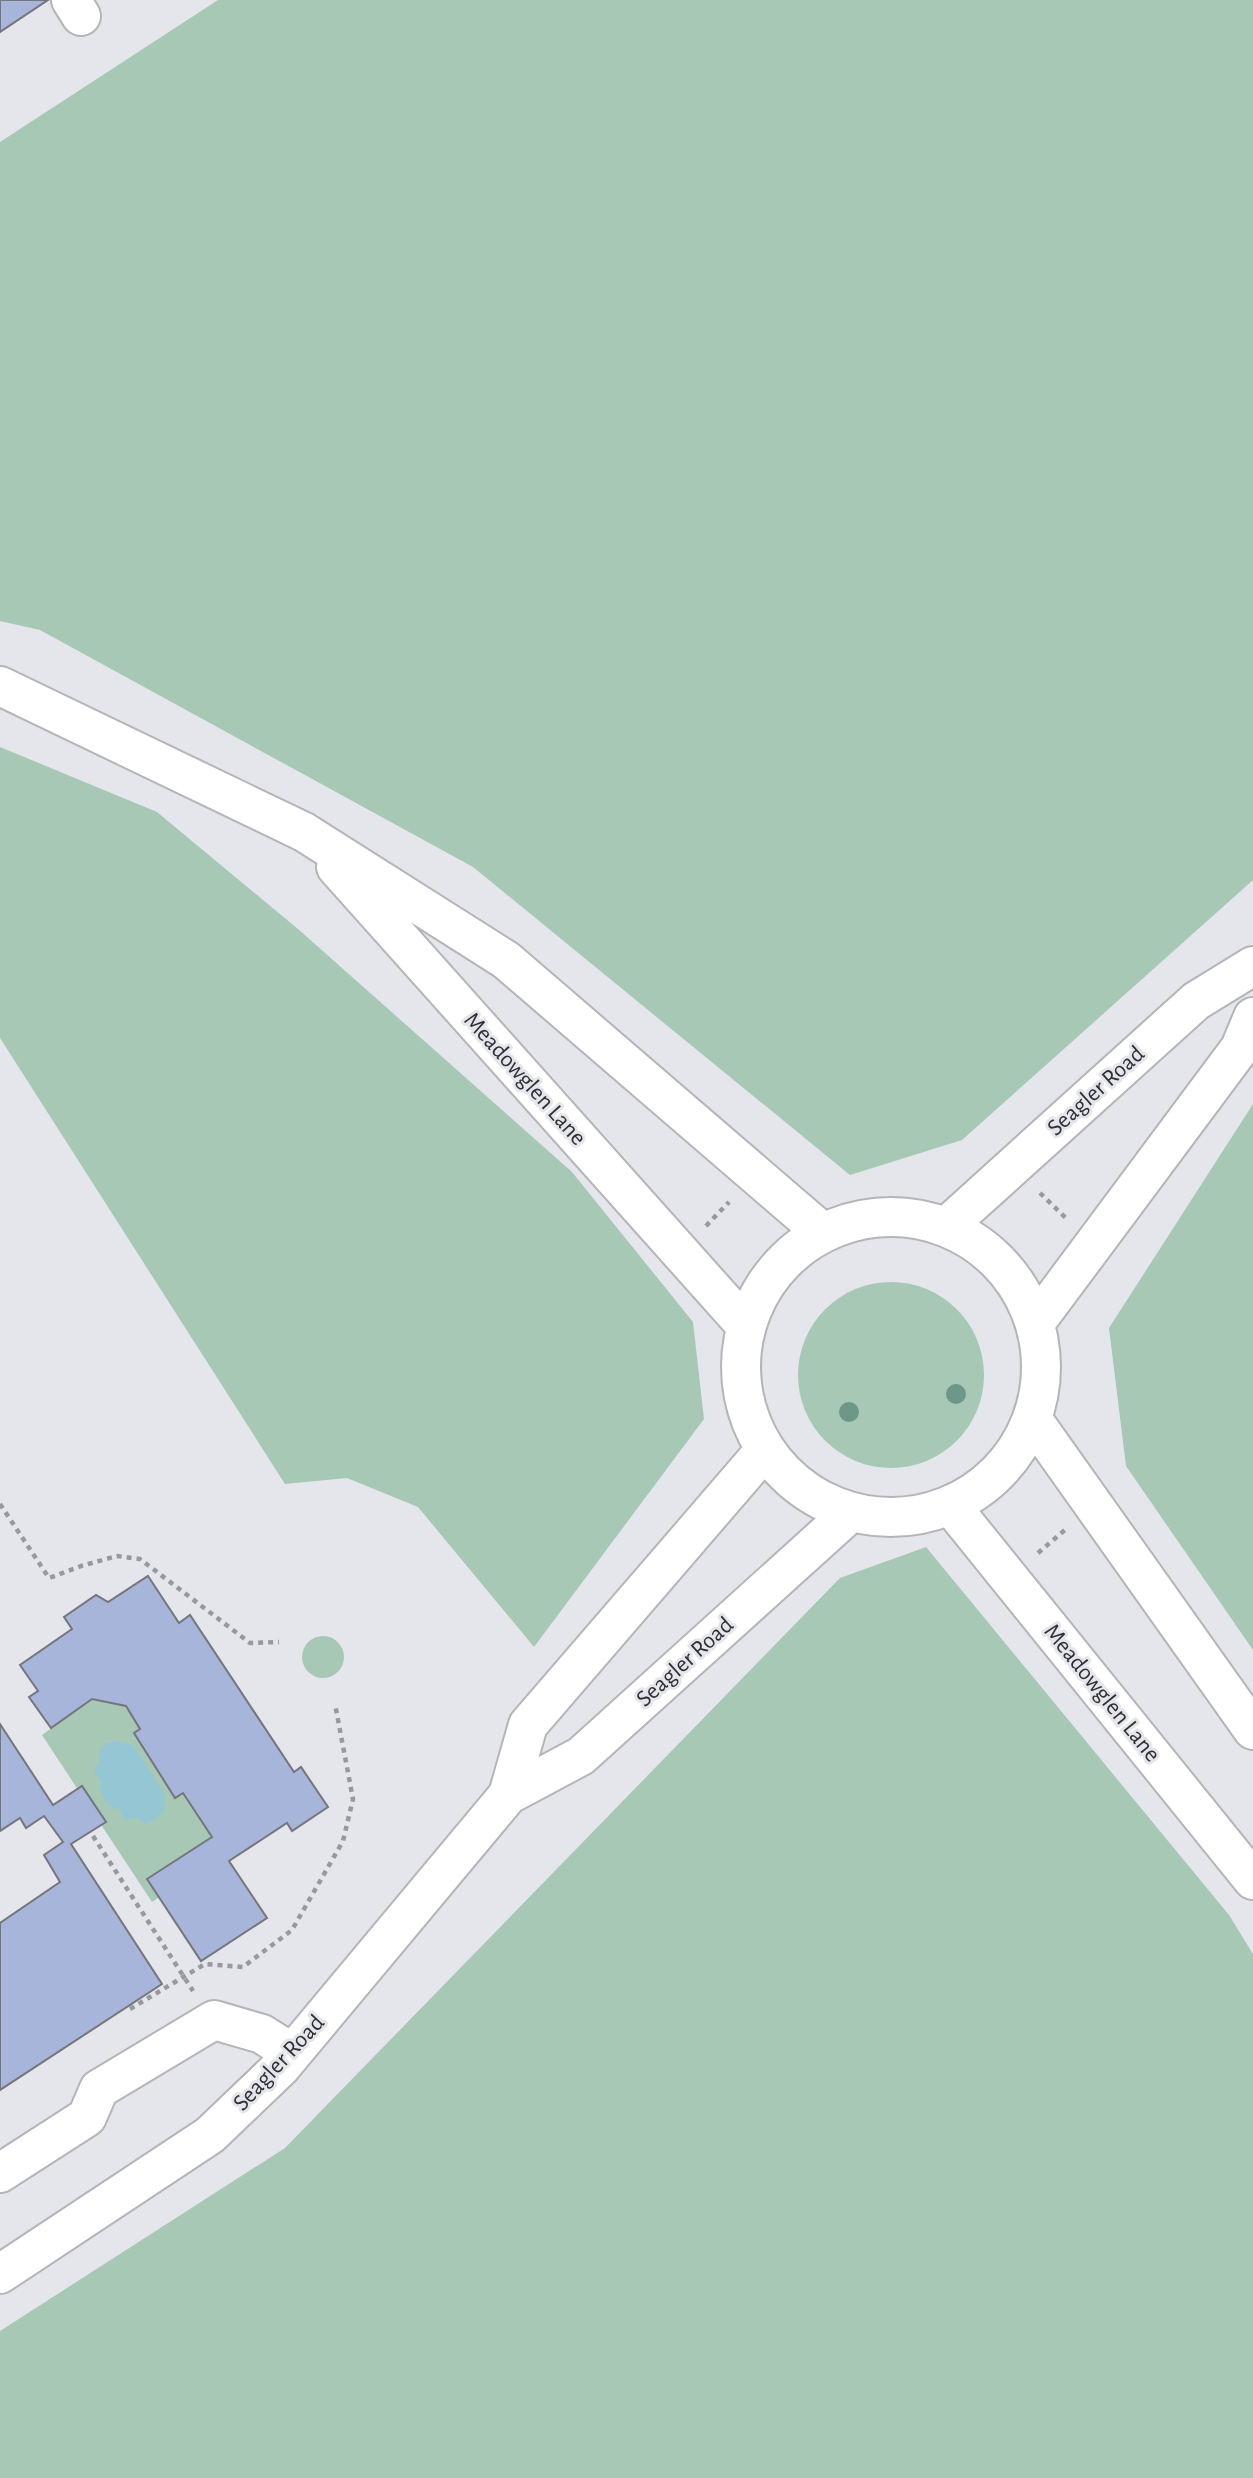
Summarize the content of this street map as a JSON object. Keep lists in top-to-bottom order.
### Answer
{
  "streets": {
    "street": ["Meadowglen Lane", "Seagler Road"]
  }
}
